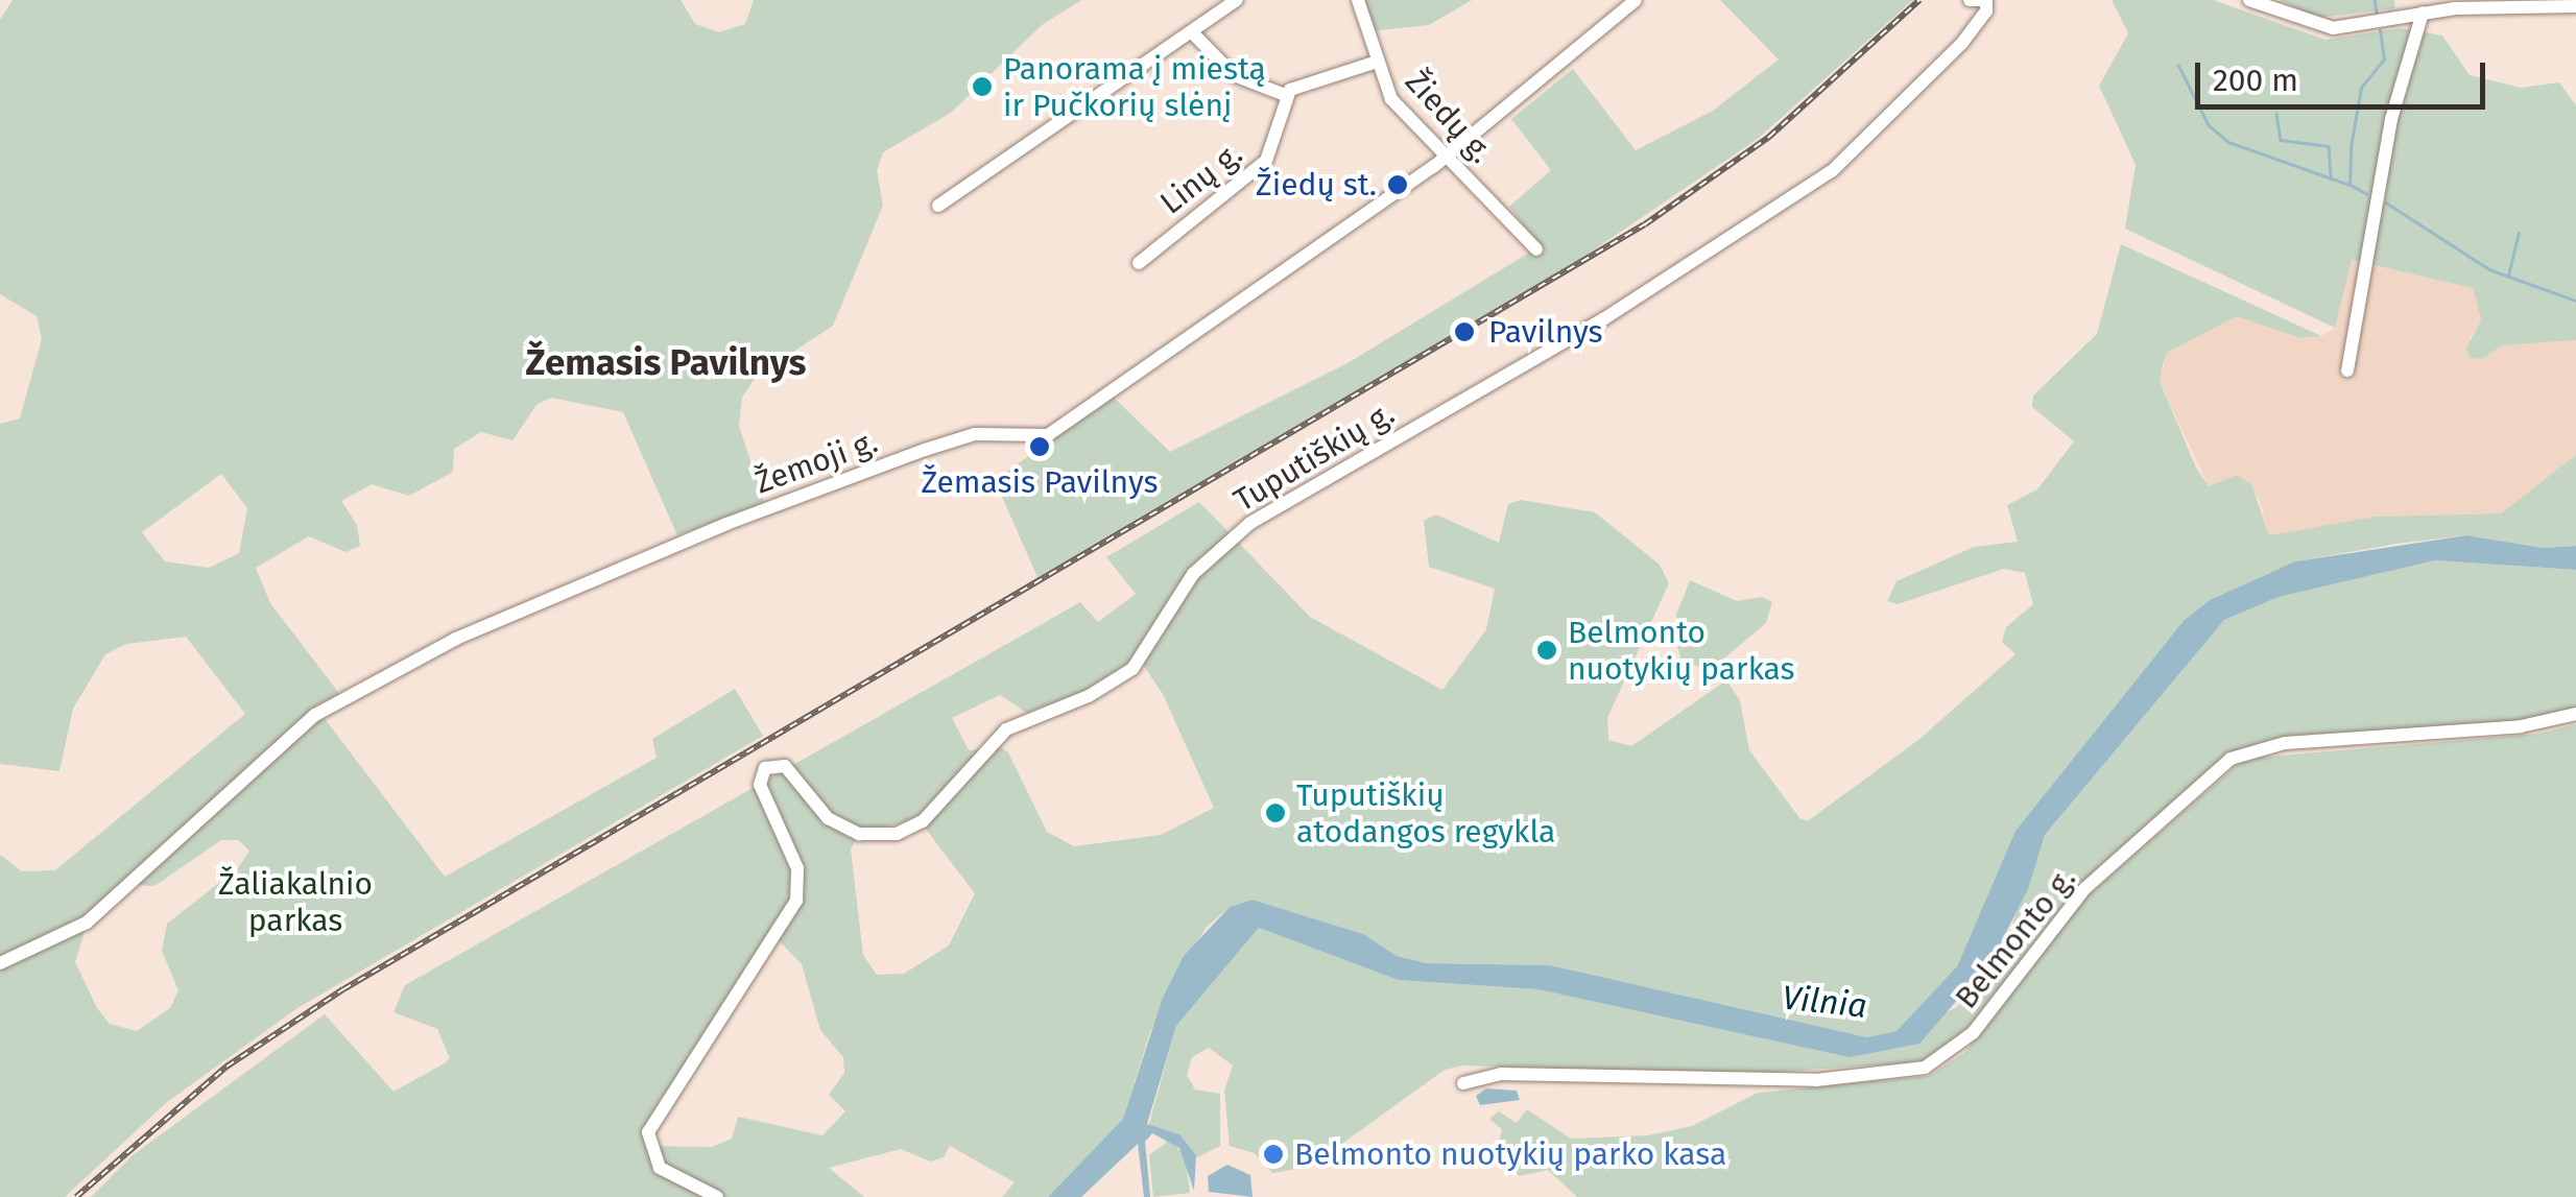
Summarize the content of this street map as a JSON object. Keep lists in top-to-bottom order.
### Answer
{
  "streets": {
    "street": [
      "Žiedų g.",
      "Linų g.",
      "Tuputiškių g.",
      "Žemoji g.",
      "Belmonto g."
    ]
  },
  "crossings": [
    ["Žiedų g.", "Žemoji g."]
  ],
  "districts": ["Žemasis Pavilnys"],
  "water": ["Vilnia"],
  "parks": ["Žaliakalnio parkas"],
  "places": [
    "Panorama į miestą ir Pučkorių slėnį",
    "Žiedų st.",
    "Pavilnys",
    "Žemasis Pavilnys",
    "Belmonto nuotykių parkas",
    "Tuputiškių atodangos regykla",
    "Belmonto nuotykių parko kasa"
  ],
  "scale_bar": "200 m"
}
